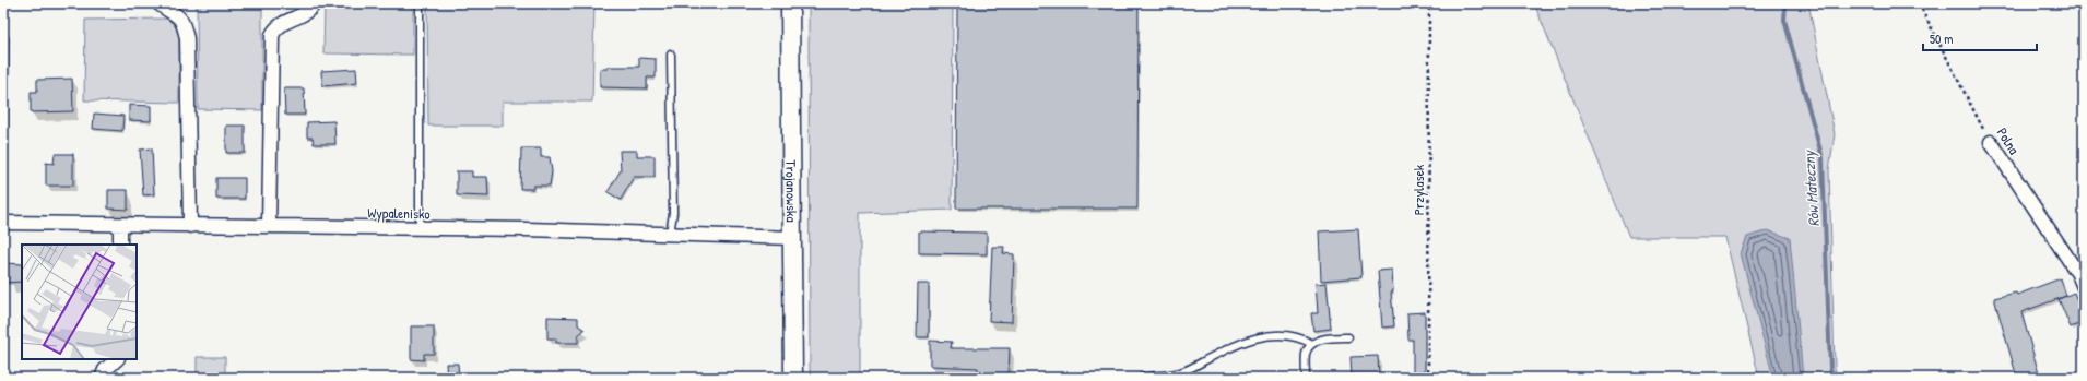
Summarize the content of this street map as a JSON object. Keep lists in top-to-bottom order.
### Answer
{
  "streets": {
    "street": ["Polna", "Trojanowska", "Wypalenisko"],
    "path": ["Przylasek"]
  },
  "crossings": [
    ["Trojanowska", "Wypalenisko"]
  ],
  "water": ["Rów Mateczny"],
  "scale_bar": "50 m"
}
